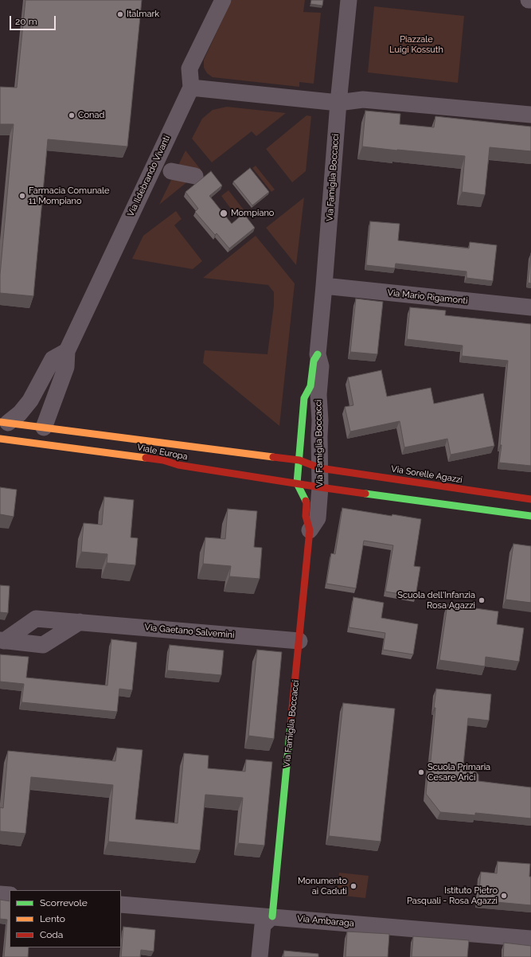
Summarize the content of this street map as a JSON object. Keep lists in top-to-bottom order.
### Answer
{
  "streets": {
    "street": [
      "Via Ildebrando Vivanti",
      "Via Famiglia Boccacci",
      "Via Mario Rigamonti",
      "Viale Europa",
      "Via Sorelle Agazzi",
      "Via Gaetano Salvemini",
      "Via Ambaraga"
    ]
  },
  "crossings": [
    ["Via Ildebrando Vivanti", "Viale Europa"],
    ["Via Famiglia Boccacci", "Via Mario Rigamonti"],
    ["Via Famiglia Boccacci", "Viale Europa"],
    ["Via Famiglia Boccacci", "Via Sorelle Agazzi"],
    ["Via Famiglia Boccacci", "Via Gaetano Salvemini"],
    ["Via Famiglia Boccacci", "Via Ambaraga"],
    ["Viale Europa", "Via Sorelle Agazzi"]
  ],
  "parks": ["Piazzale Luigi Kossuth"],
  "places": [
    "Italmark",
    "Conad",
    "Farmacia Comunale 11 Mompiano",
    "Mompiano",
    "Scuola dell'Infanzia Rosa Agazzi",
    "Scuola Primaria Cesare Arici",
    "Monumento ai Caduti",
    "Istituto Pietro Pasquali - Rosa Agazzi"
  ],
  "legend": ["Scorrevole", "Lento", "Coda"],
  "scale_bar": "20 m"
}
